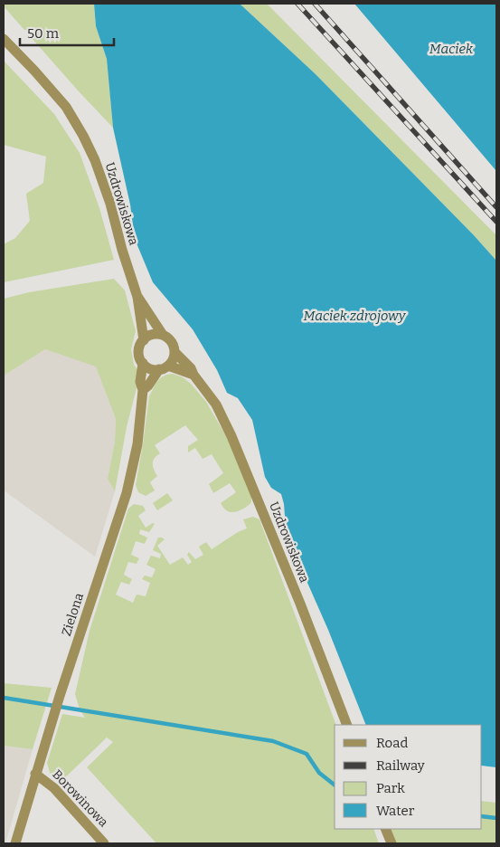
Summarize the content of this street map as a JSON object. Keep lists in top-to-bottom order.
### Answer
{
  "streets": {
    "street": ["Uzdrowiskowa", "Zielona", "Borowinowa"]
  },
  "crossings": [
    ["Uzdrowiskowa", "Zielona"],
    ["Zielona", "Borowinowa"]
  ],
  "water": ["Maciek", "Maciek zdrojowy"],
  "legend": [
    "Road",
    "Railway",
    "Park",
    "Water"
  ],
  "scale_bar": "50 m"
}
